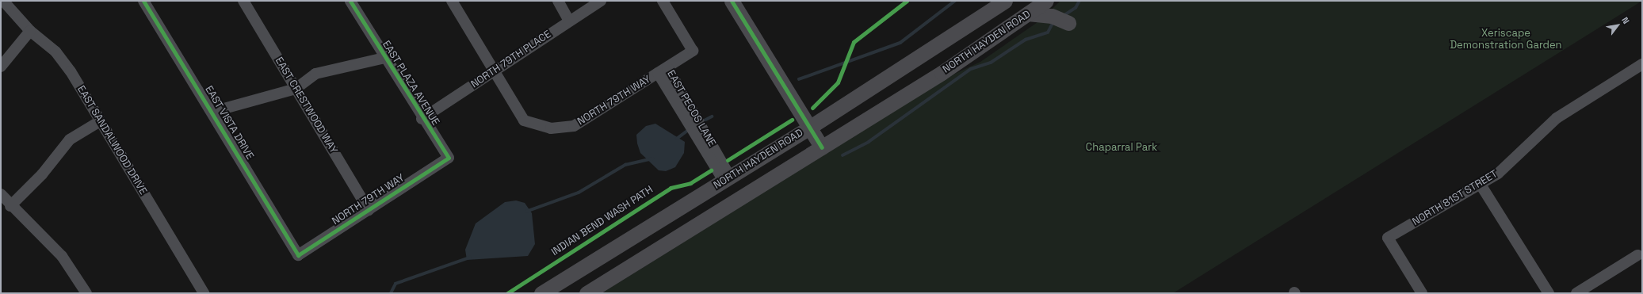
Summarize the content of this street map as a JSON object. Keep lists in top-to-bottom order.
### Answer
{
  "streets": {
    "main road": ["NORTH HAYDEN ROAD"],
    "street": [
      "NORTH 79TH PLACE",
      "EAST PLAZA AVENUE",
      "NORTH 79TH WAY",
      "EAST CRESTWOOD WAY",
      "EAST PECOS LANE",
      "EAST VISTA DRIVE",
      "EAST SANDALWOOD DRIVE",
      "NORTH 81ST STREET"
    ],
    "cycle path": ["INDIAN BEND WASH PATH"]
  },
  "crossings": [
    ["NORTH HAYDEN ROAD", "EAST PECOS LANE"],
    ["NORTH 79TH PLACE", "EAST PLAZA AVENUE"],
    ["NORTH 79TH PLACE", "NORTH 79TH WAY"],
    ["EAST PLAZA AVENUE", "NORTH 79TH WAY"],
    ["NORTH 79TH WAY", "EAST CRESTWOOD WAY"],
    ["NORTH 79TH WAY", "EAST PECOS LANE"],
    ["NORTH 79TH WAY", "EAST VISTA DRIVE"]
  ],
  "parks": ["Xeriscape Demonstration Garden", "Chaparral Park"],
  "north": "top right"
}
